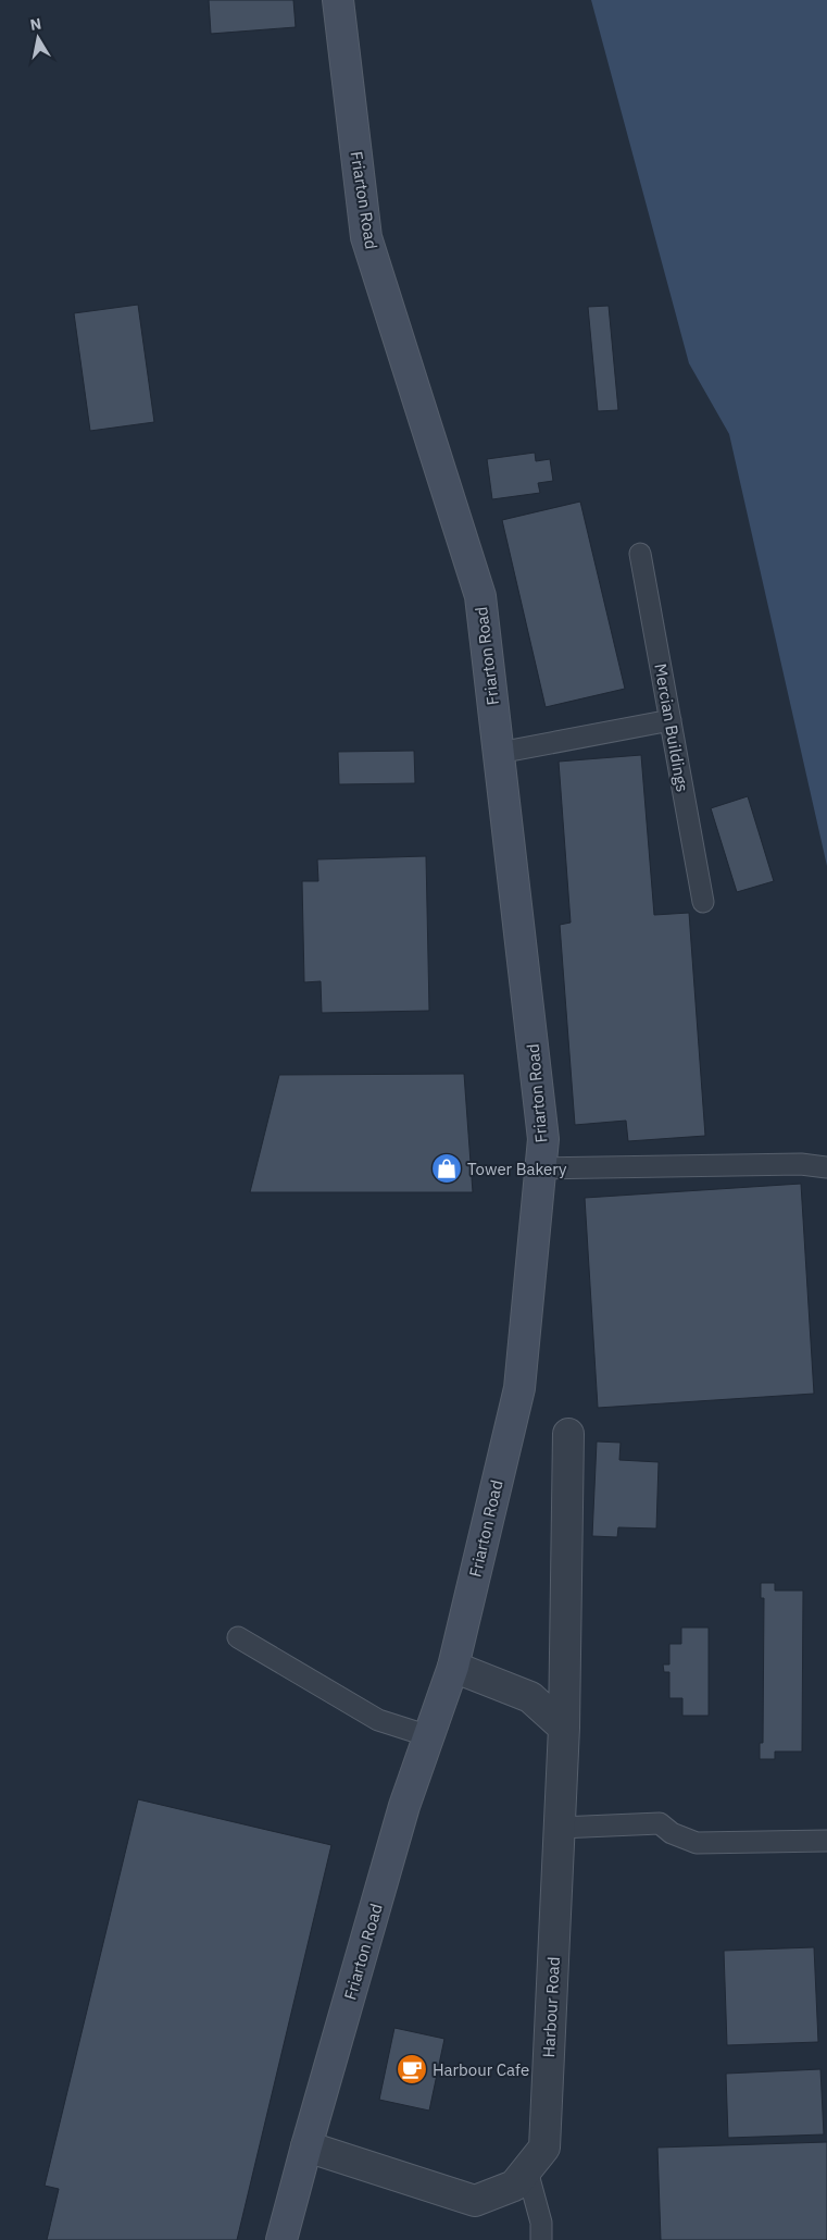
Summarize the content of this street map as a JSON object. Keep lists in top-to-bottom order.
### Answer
{
  "streets": {
    "street": ["Friarton Road", "Harbour Road"],
    "lane": ["Mercian Buildings"]
  },
  "crossings": [
    ["Friarton Road", "Harbour Road"]
  ],
  "places": {
    "shop": ["Tower Bakery"],
    "cafe": ["Harbour Cafe"]
  },
  "north": "top"
}
